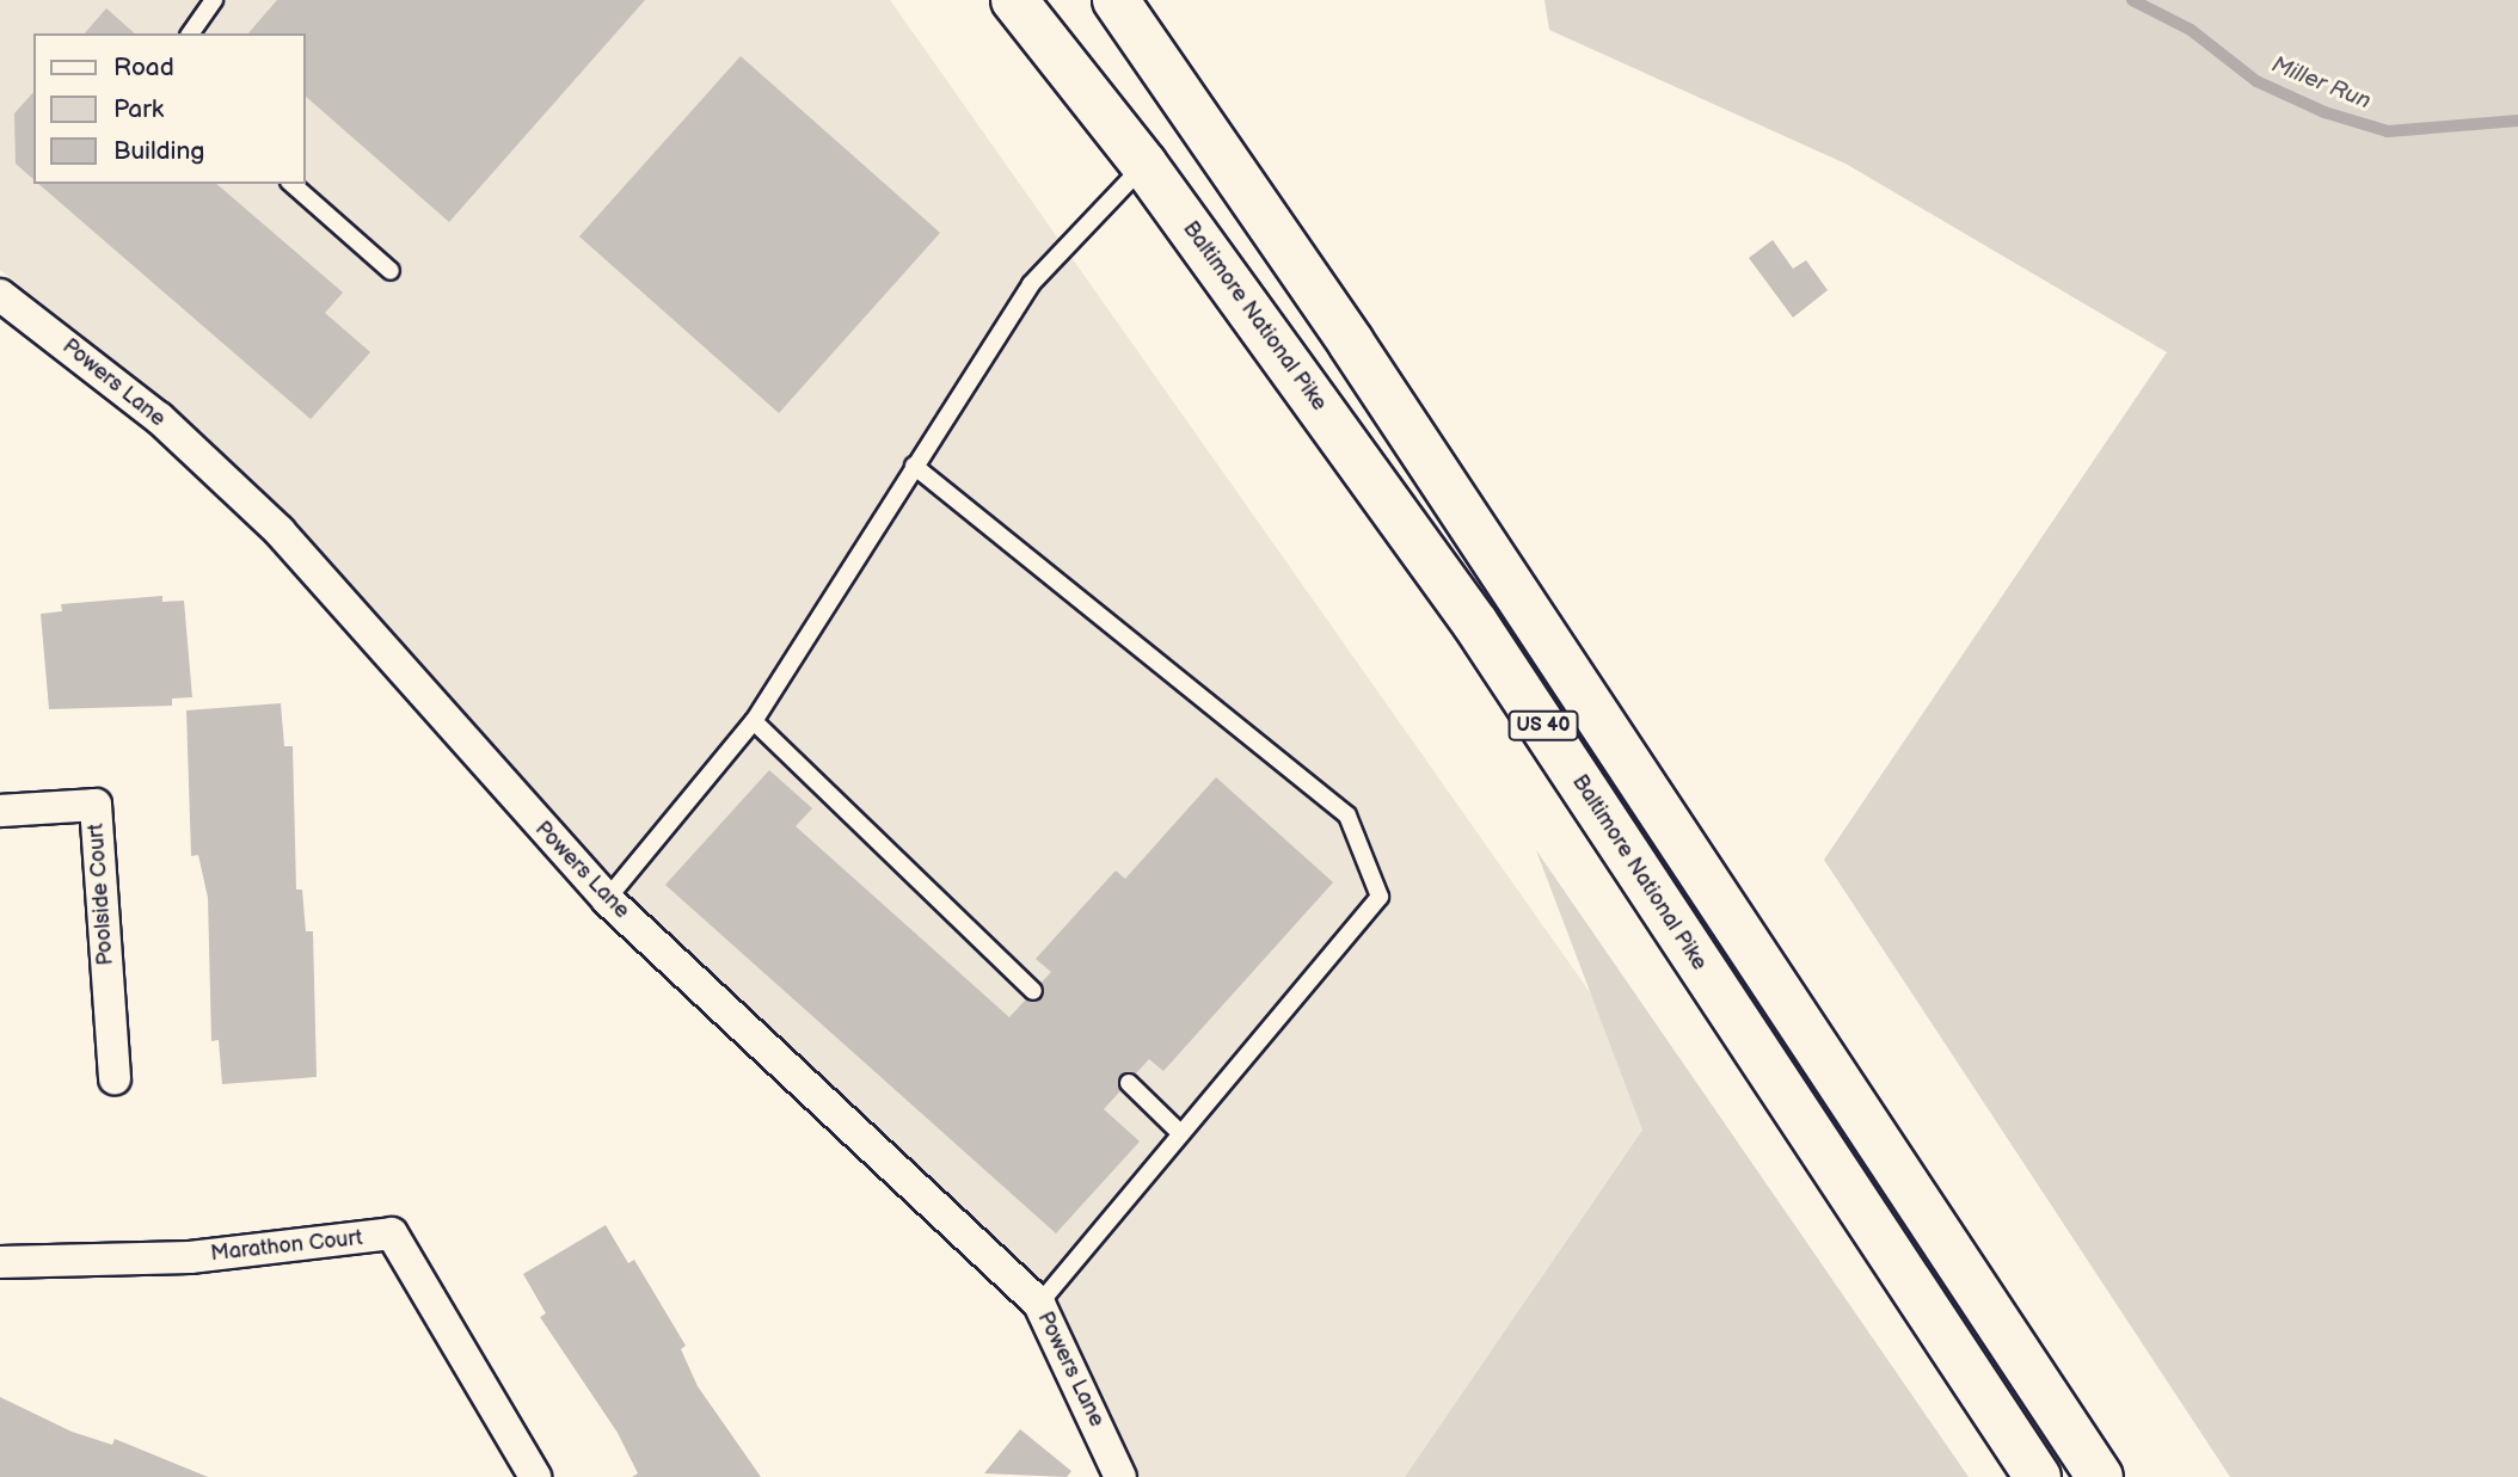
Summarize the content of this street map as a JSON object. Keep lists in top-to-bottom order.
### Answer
{
  "streets": {
    "main road": ["Baltimore National Pike", "US 40"],
    "street": ["Powers Lane", "Poolside Court", "Marathon Court"]
  },
  "water": ["Miller Run"],
  "legend": ["Road", "Park", "Building"]
}
